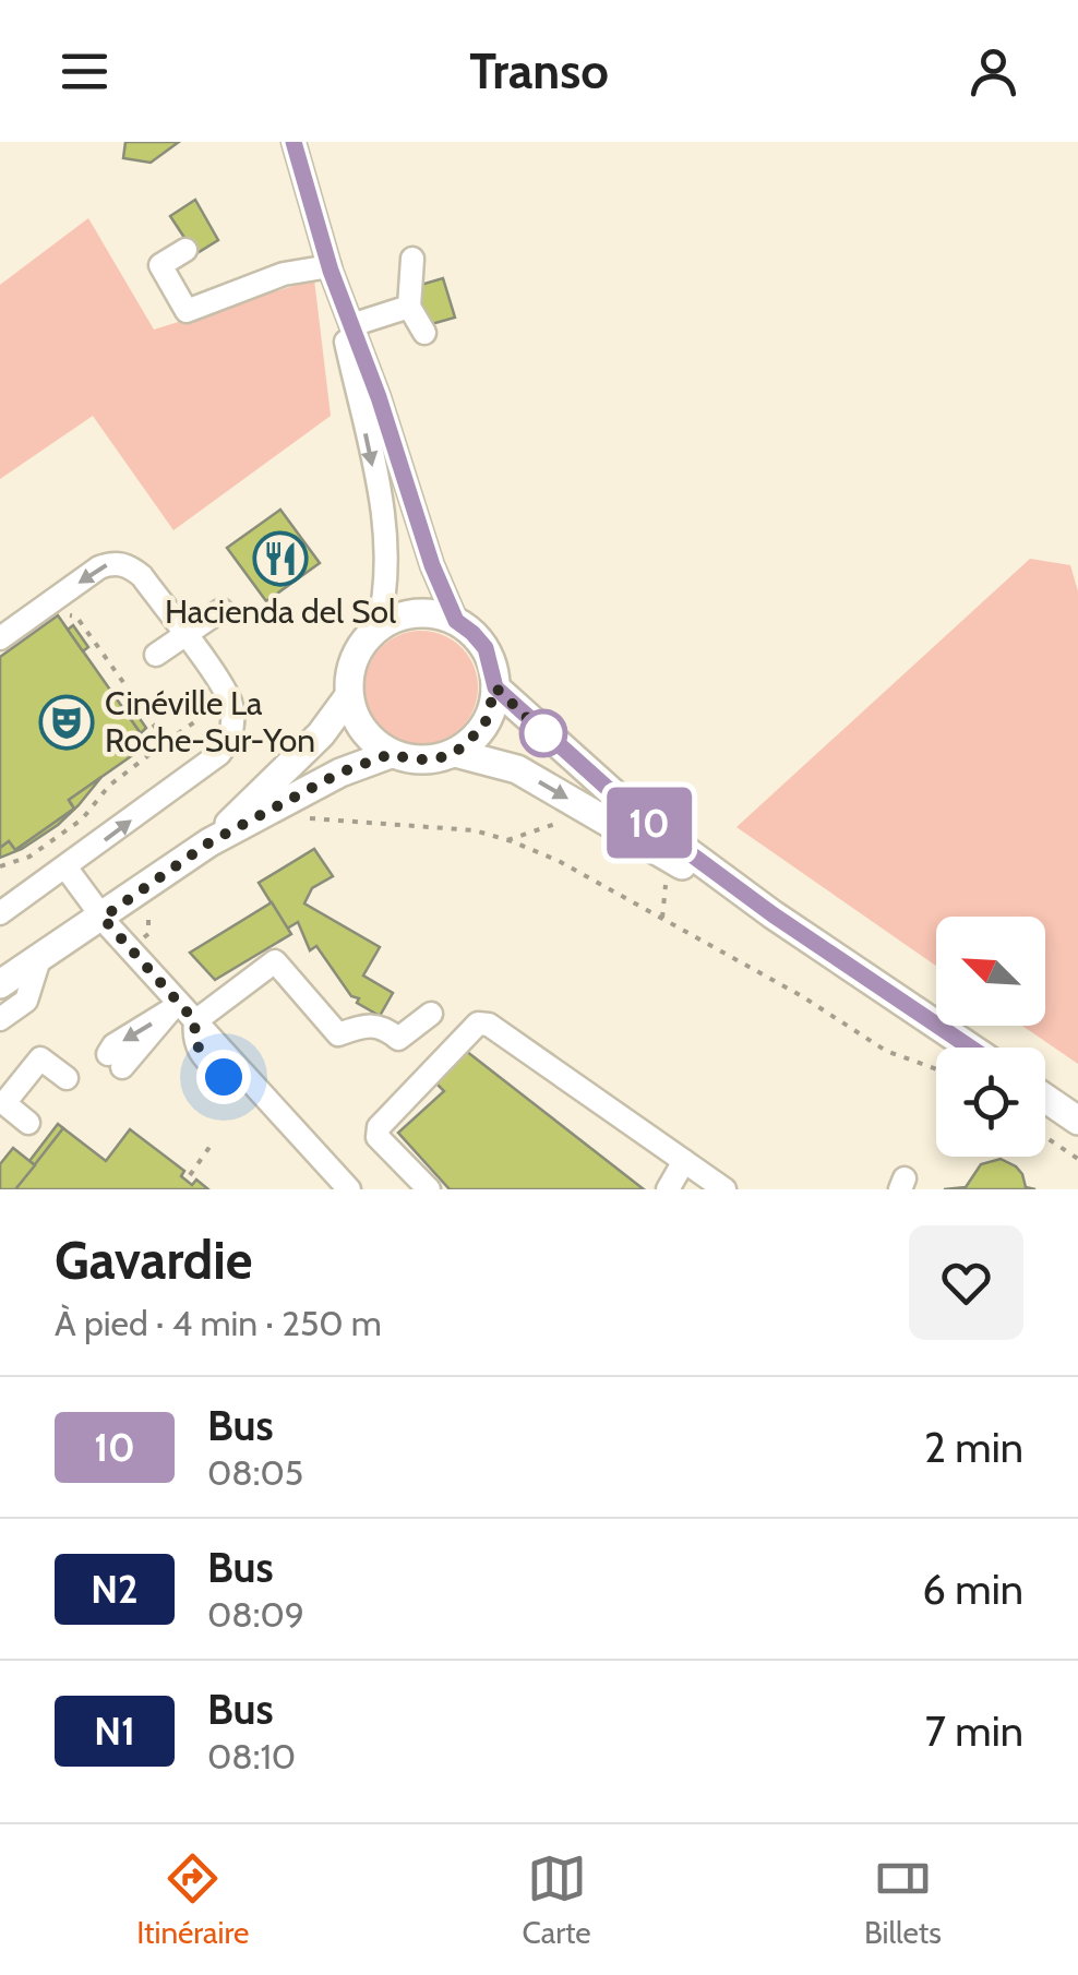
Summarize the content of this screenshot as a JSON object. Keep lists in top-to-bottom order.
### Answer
{
  "places": {
    "restaurant": ["Hacienda del Sol"],
    "theatre": ["Cinéville La Roche-Sur-Yon"]
  },
  "lines": ["bus line 10"],
  "north": "top left",
  "page": {
    "header": "Transo",
    "on_map": "10",
    "heading": ["Gavardie", "À pied · 4 min · 250 m"],
    "list": [
      {
        "mark": "10",
        "name": "Bus",
        "note": "08:05",
        "value": "2 min"
      },
      {
        "mark": "N2",
        "name": "Bus",
        "note": "08:09",
        "value": "6 min"
      },
      {
        "mark": "N1",
        "name": "Bus",
        "note": "08:10",
        "value": "7 min"
      }
    ],
    "tabs": ["Itinéraire", "Carte", "Billets"]
  }
}
